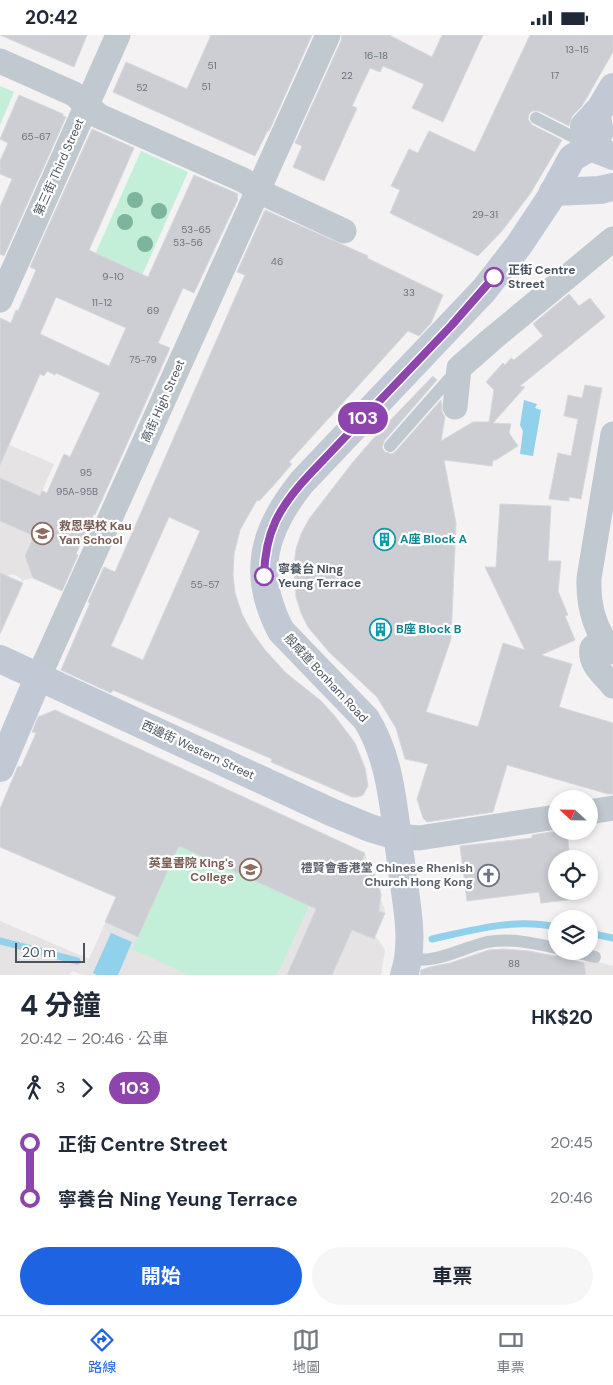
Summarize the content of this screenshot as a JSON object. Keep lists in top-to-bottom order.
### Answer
{
  "streets": {
    "main road": ["高街 High Street", "般咸道 Bonham Road", "西邊街 Western Street"],
    "street": ["第三街 Third Street"]
  },
  "crossings": [
    ["高街 High Street", "西邊街 Western Street"],
    ["般咸道 Bonham Road", "西邊街 Western Street"]
  ],
  "places": {
    "other": ["正街 Centre Street", "寧養台 Ning Yeung Terrace"],
    "school or university": ["救恩學校 Kau Yan School", "英皇書院 King's College"],
    "building": ["A座 Block A", "B座 Block B"],
    "church": ["禮賢會香港堂 Chinese Rhenish Church Hong Kong"]
  },
  "lines": ["bus line 103"],
  "house_numbers": [
    "13-15",
    "16-18",
    "51",
    "22",
    "17",
    "51",
    "52",
    "65-67",
    "29-31",
    "53-65",
    "53-56",
    "46",
    "9-10",
    "33",
    "11-12",
    "69",
    "75-79",
    "95",
    "95A-95B",
    "55-57",
    "88"
  ],
  "scale_bar": "20 m",
  "north": "left",
  "page": {
    "status": "20:42",
    "on_map": "103",
    "scale": "20 m",
    "heading": ["4 分鐘", "20:42 – 20:46 · 公車", "HK$20"],
    "legs": ["3", "103"],
    "list": [
      {
        "name": "正街 Centre Street",
        "value": "20:45"
      },
      {
        "name": "寧養台 Ning Yeung Terrace",
        "value": "20:46"
      }
    ],
    "buttons": ["開始", "車票"],
    "tabs": ["路線", "地圖", "車票"]
  }
}
